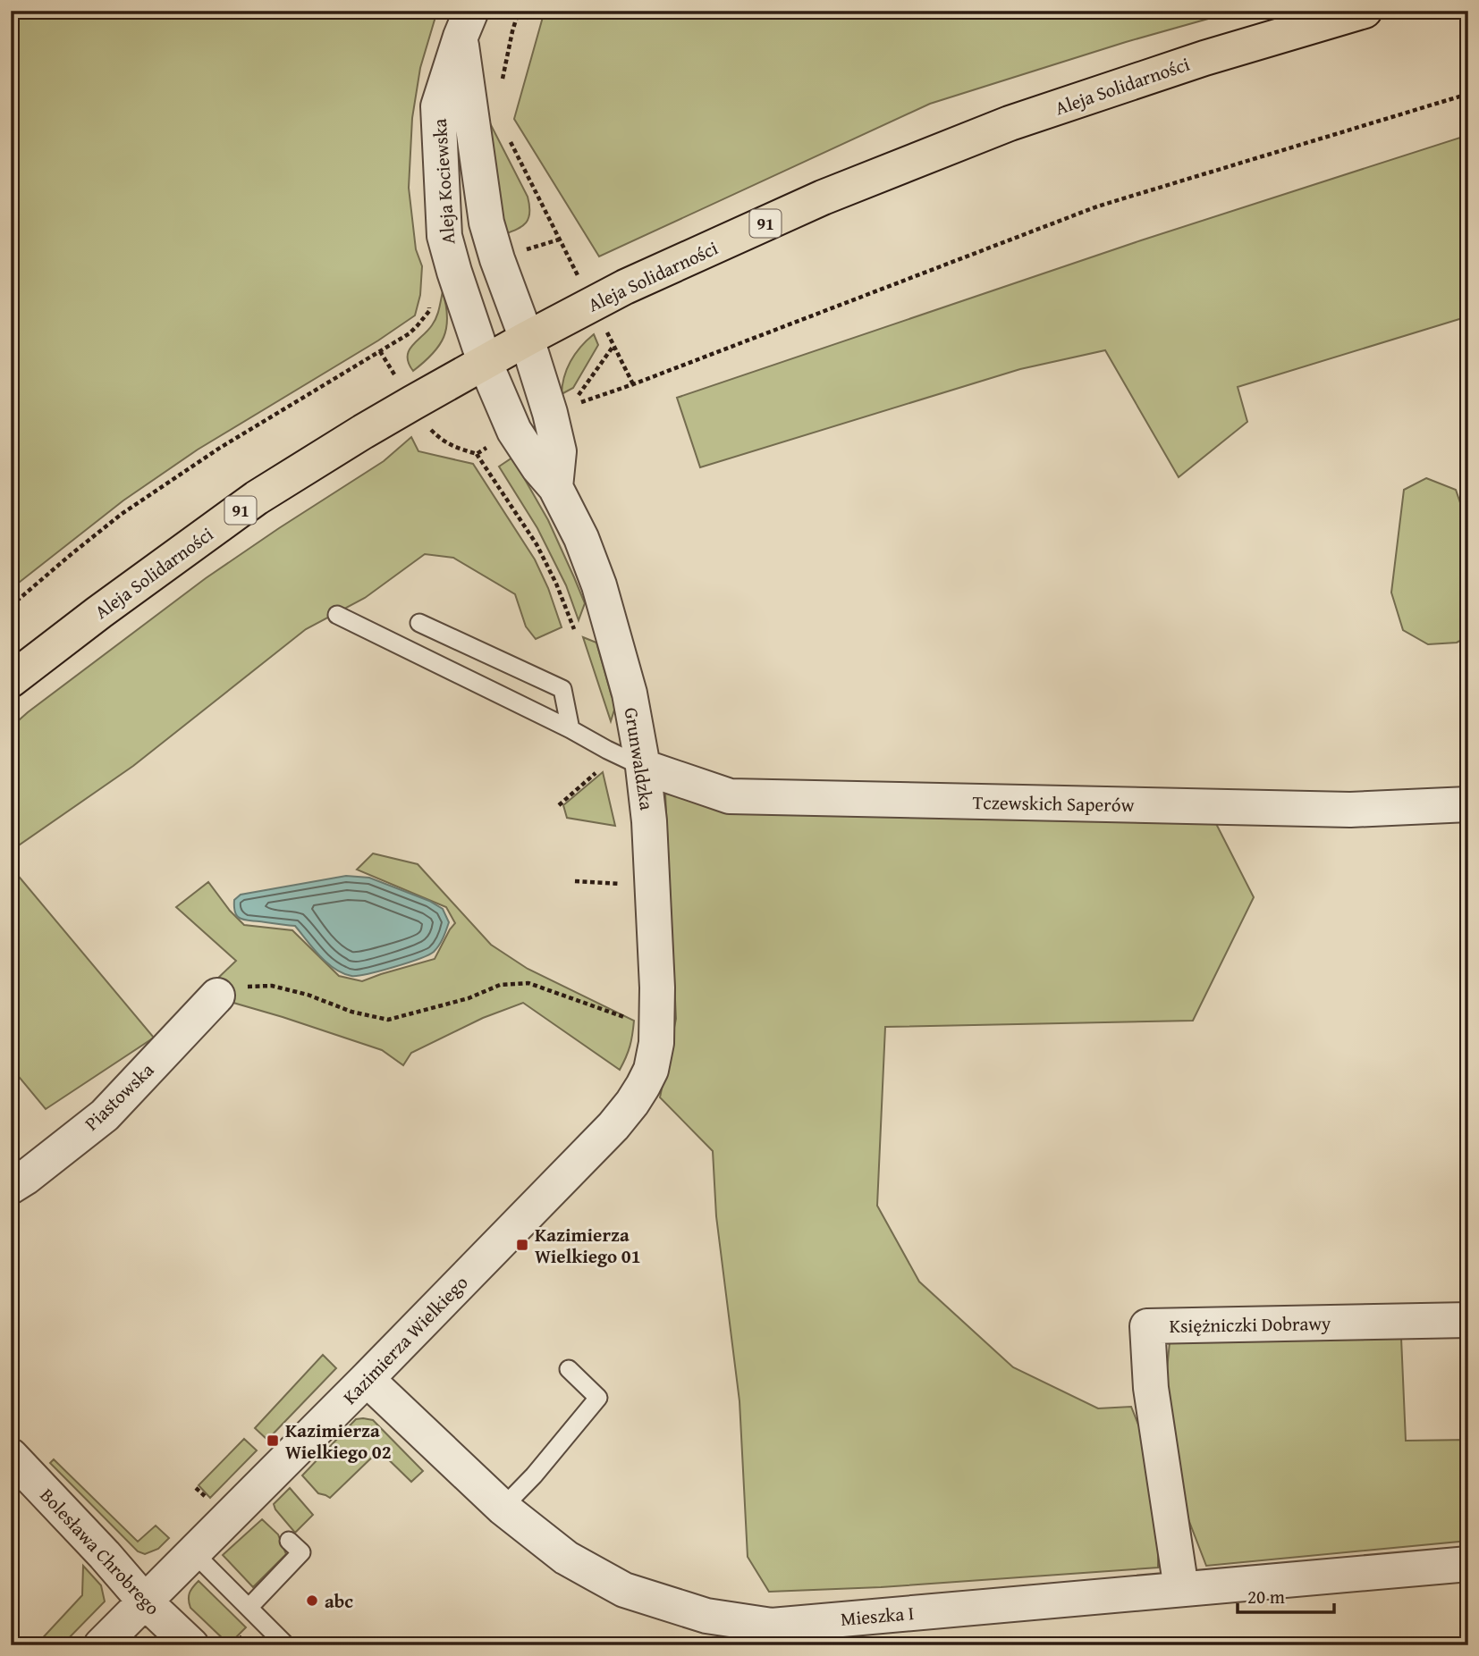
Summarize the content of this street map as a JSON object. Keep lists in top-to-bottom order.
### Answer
{
  "streets": {
    "main road": ["Aleja Solidarności", "91"],
    "street": [
      "Aleja Kociewska",
      "Grunwaldzka",
      "Tczewskich Saperów",
      "Piastowska",
      "Księżniczki Dobrawy",
      "Kazimierza Wielkiego",
      "Bolesława Chrobrego",
      "Mieszka I"
    ]
  },
  "crossings": [
    ["Aleja Solidarności", "Aleja Kociewska"],
    ["Aleja Solidarności", "Grunwaldzka"],
    ["Aleja Kociewska", "Grunwaldzka"],
    ["Grunwaldzka", "Tczewskich Saperów"],
    ["Grunwaldzka", "Kazimierza Wielkiego"],
    ["Księżniczki Dobrawy", "Mieszka I"],
    ["Kazimierza Wielkiego", "Bolesława Chrobrego"],
    ["Kazimierza Wielkiego", "Mieszka I"]
  ],
  "places": {
    "transit": ["Kazimierza Wielkiego 01", "Kazimierza Wielkiego 02"],
    "other": ["abc"]
  },
  "scale_bar": "20 m"
}
